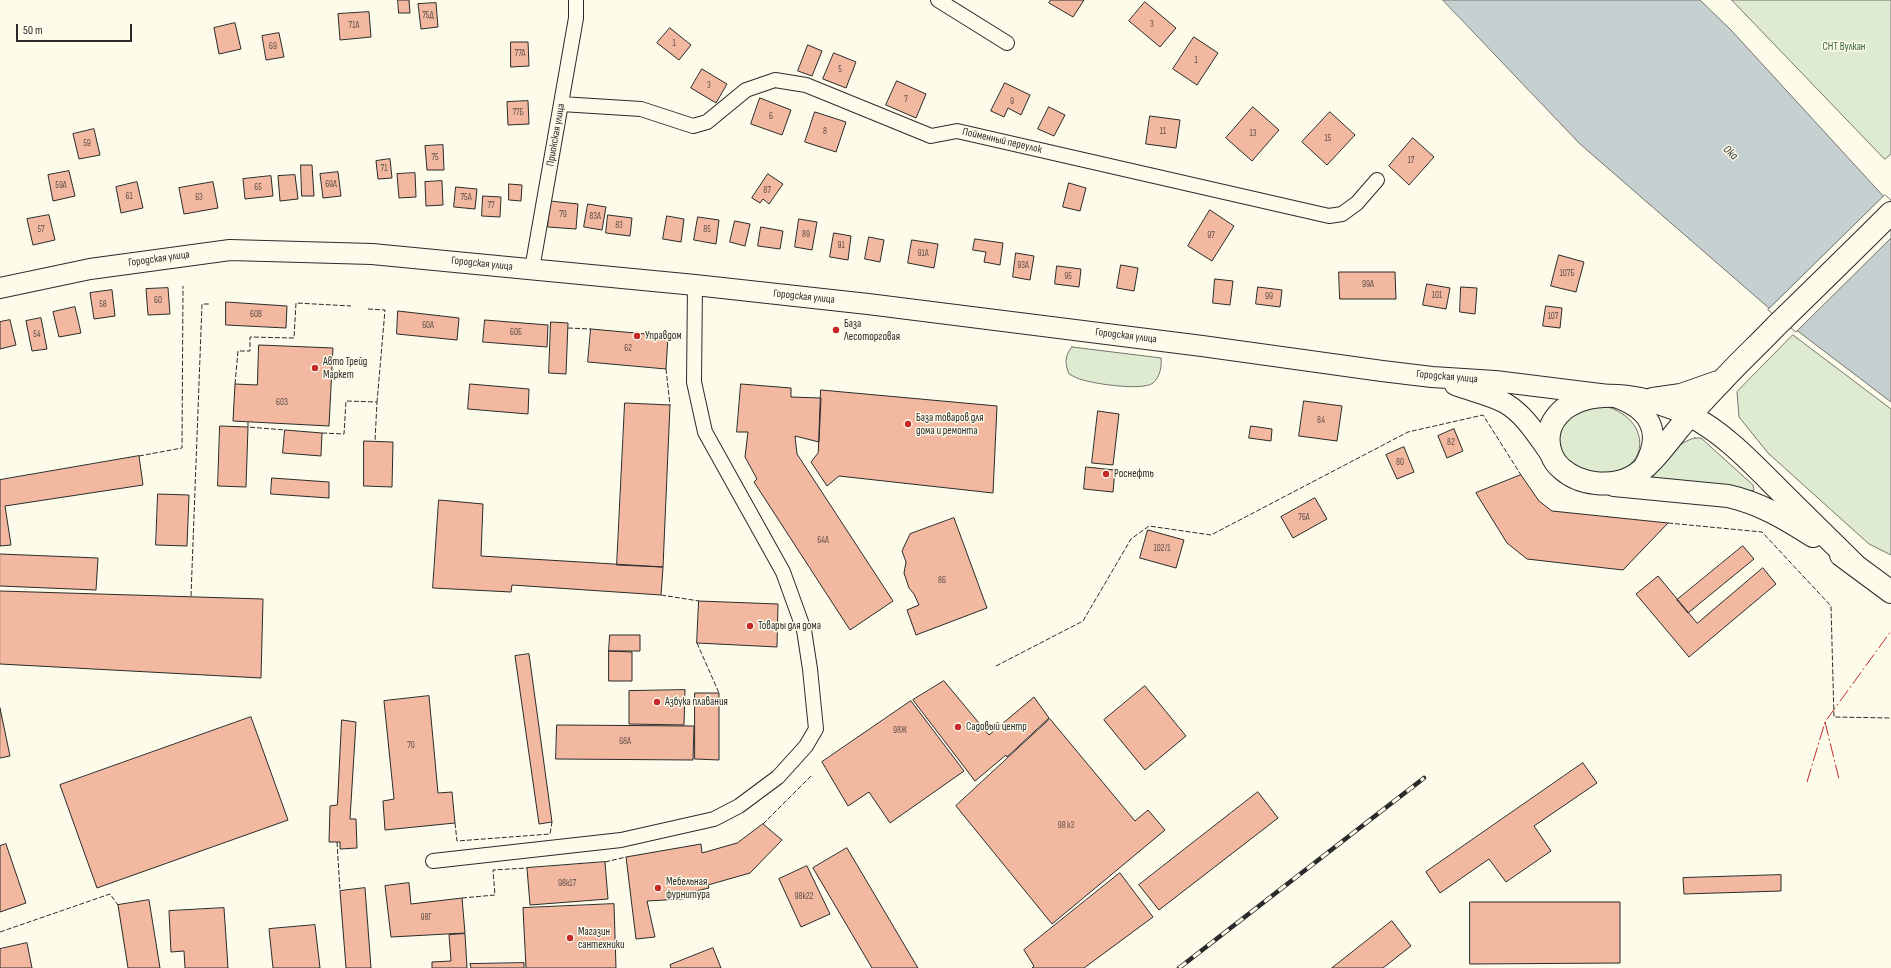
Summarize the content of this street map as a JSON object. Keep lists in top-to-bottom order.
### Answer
{
  "streets": {
    "main road": ["Городская улица"],
    "street": ["Приокская улица", "Пойменный переулок"]
  },
  "crossings": [
    ["Приокская улица", "Пойменный переулок"],
    ["Приокская улица", "Городская улица"]
  ],
  "water": ["Ока"],
  "parks": ["СНТ Вулкан"],
  "places": [
    "База Лесоторговая",
    "Управдом",
    "Авто Трейд Маркет",
    "База товаров для дома и ремонта",
    "Роснефть",
    "Товары для дома",
    "Азбука плавания",
    "Садовый центр",
    "Мебельная фурнитура",
    "Магазин сантехники"
  ],
  "house_numbers": [
    "75Д",
    "3",
    "71А",
    "1",
    "69",
    "77А",
    "1",
    "5",
    "3",
    "7",
    "9",
    "77Б",
    "6",
    "8",
    "11",
    "13",
    "15",
    "59",
    "75",
    "17",
    "71",
    "69А",
    "59А",
    "65",
    "87",
    "61",
    "63",
    "75А",
    "77",
    "79",
    "83А",
    "83",
    "57",
    "85",
    "89",
    "97",
    "91",
    "91А",
    "93А",
    "107Б",
    "95",
    "99А",
    "101",
    "99",
    "60",
    "58",
    "60В",
    "107",
    "60А",
    "60Б",
    "54",
    "62",
    "60З",
    "84",
    "82",
    "80",
    "76А",
    "64А",
    "102/1",
    "86",
    "98Ж",
    "68А",
    "70",
    "98 к3",
    "98к17",
    "98к22",
    "98Г"
  ],
  "scale_bar": "50 m"
}
